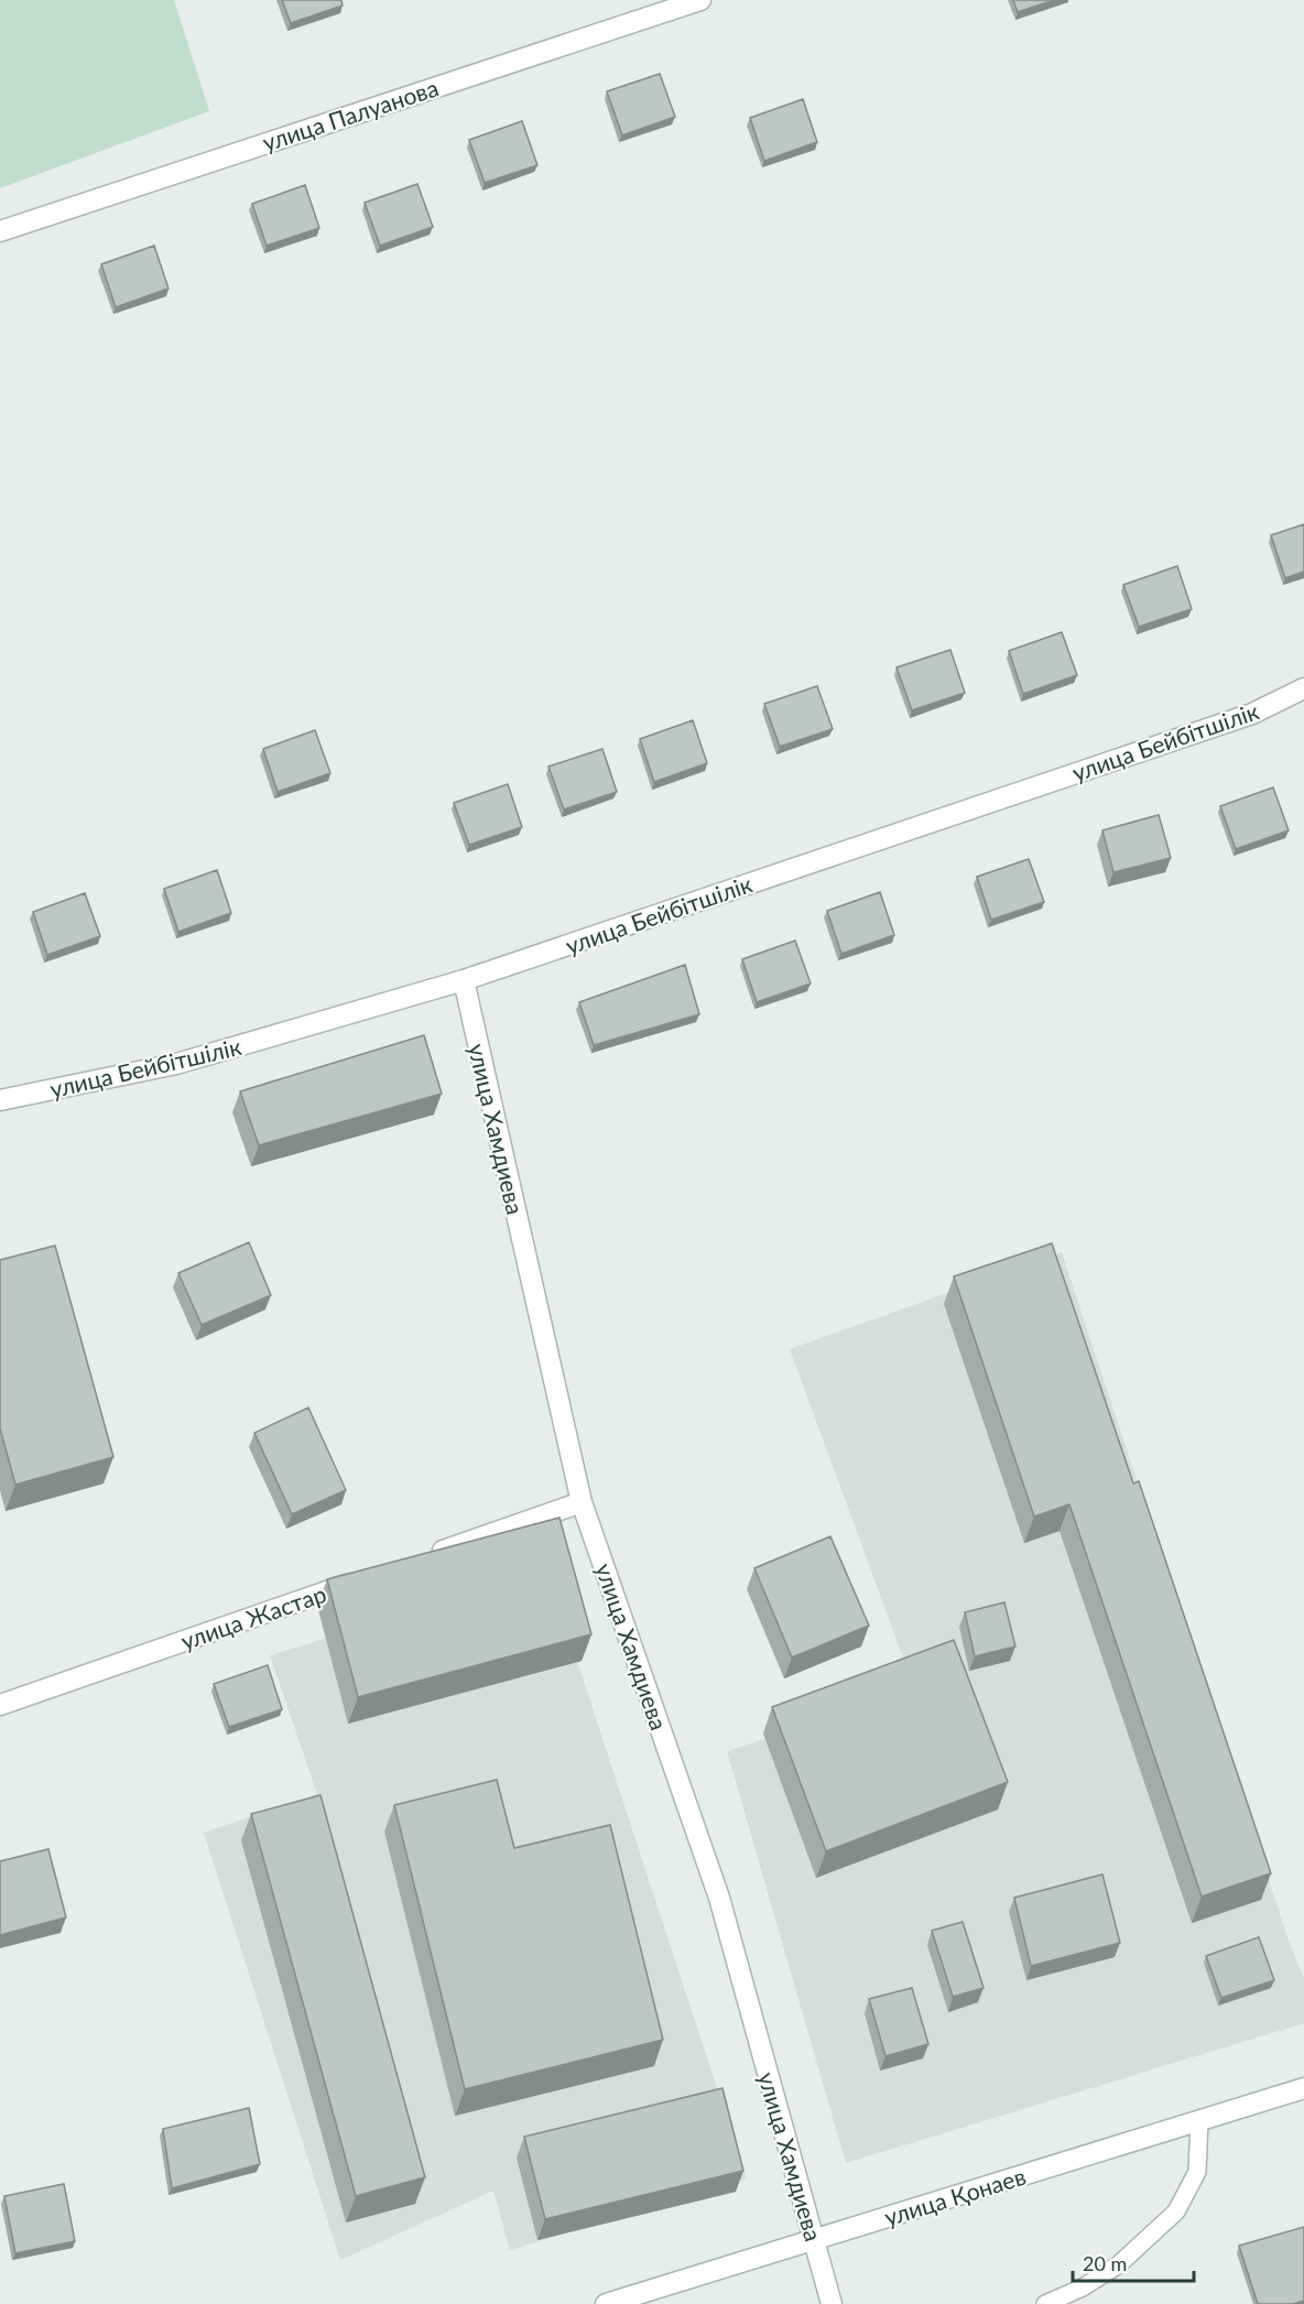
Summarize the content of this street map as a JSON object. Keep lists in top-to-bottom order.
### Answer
{
  "streets": {
    "street": [
      "улица Палуанова",
      "улица Бейбітшілік",
      "улица Хамдиева",
      "улица Жастар",
      "улица Қонаев"
    ]
  },
  "crossings": [
    ["улица Бейбітшілік", "улица Хамдиева"],
    ["улица Хамдиева", "улица Қонаев"]
  ],
  "scale_bar": "20 m"
}
